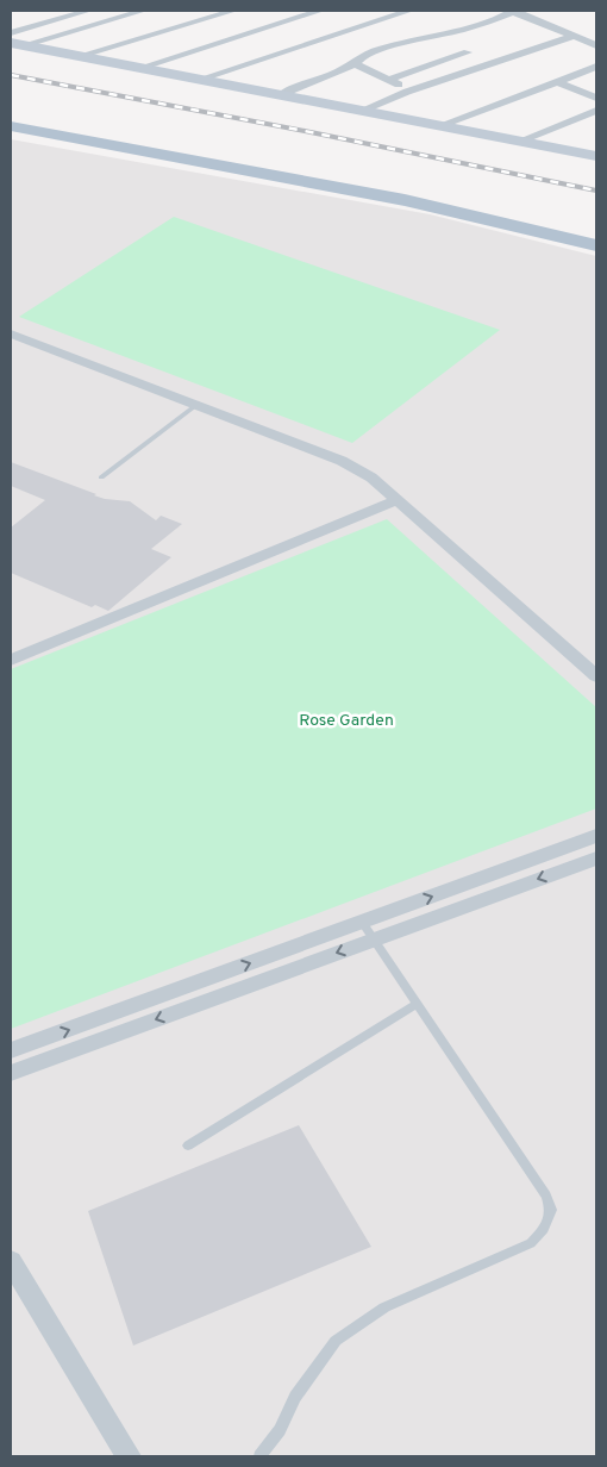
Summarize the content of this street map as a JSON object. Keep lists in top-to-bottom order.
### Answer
{
  "parks": ["Rose Garden"]
}
